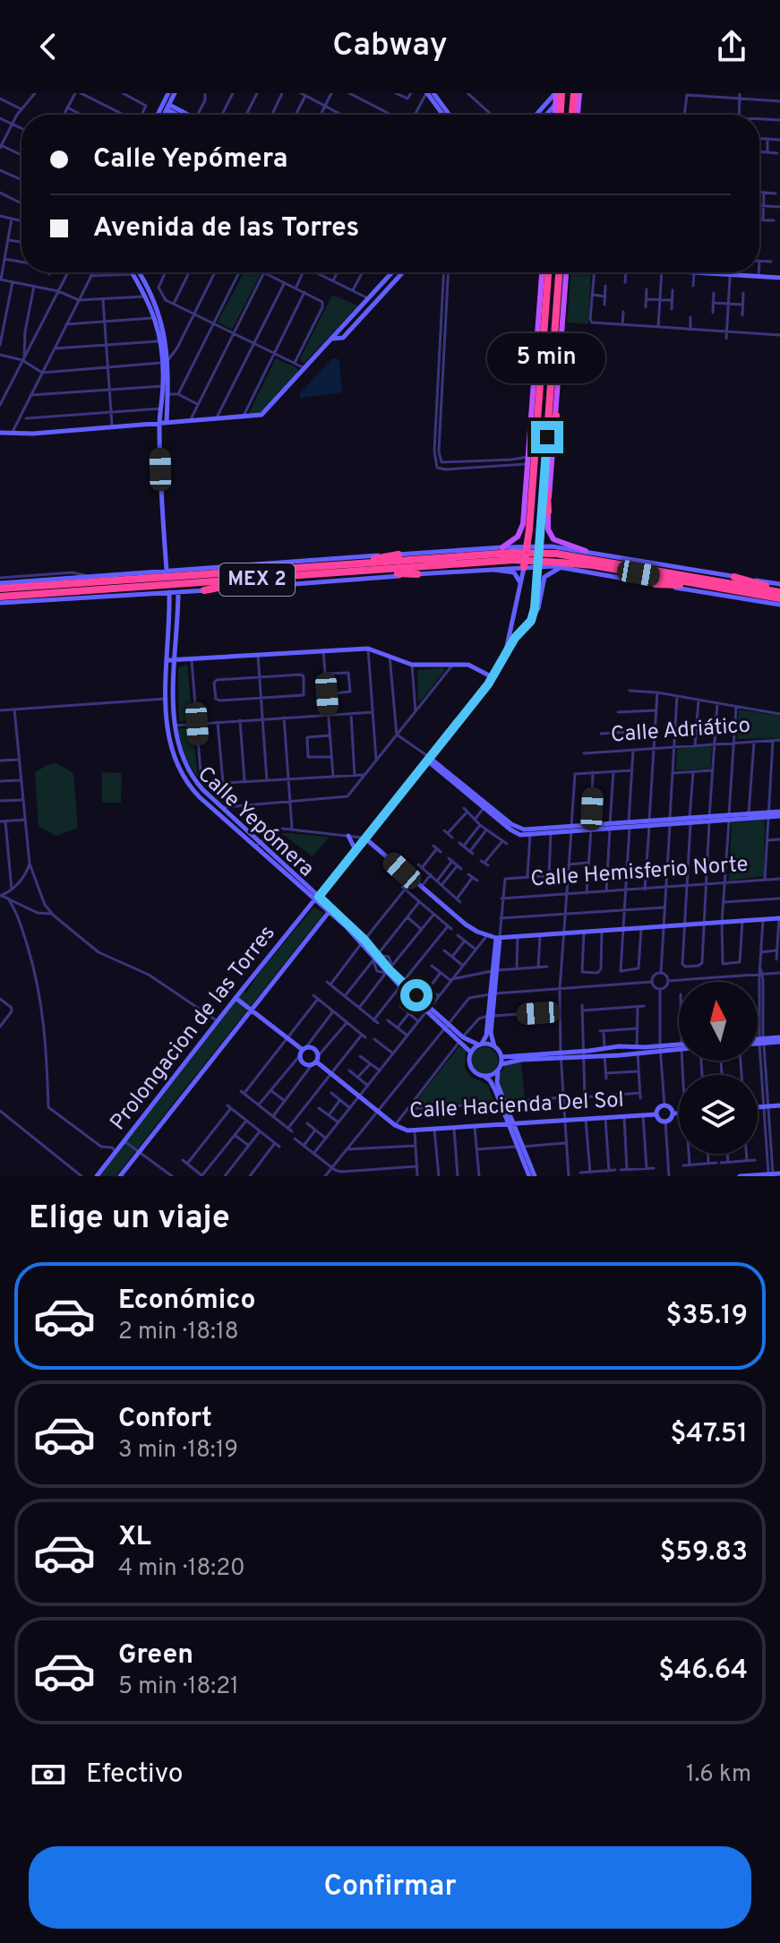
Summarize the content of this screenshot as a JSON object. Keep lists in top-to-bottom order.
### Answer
{
  "streets": {
    "highway": ["MEX 2"],
    "main road": ["Calle Yepómera", "Prolongacion de las Torres", "Calle Hacienda Del Sol"],
    "street": ["Calle Adriático", "Calle Hemisferio Norte"]
  },
  "crossings": [
    ["Calle Yepómera", "Prolongacion de las Torres"]
  ],
  "north": "top",
  "page": {
    "header": "Cabway",
    "banner": ["Calle Yepómera", "Avenida de las Torres"],
    "bubble": "5 min",
    "heading": "Elige un viaje",
    "list": [
      {
        "name": "Económico",
        "note": "2 min · 18:18",
        "value": "$35.19"
      },
      {
        "name": "Confort",
        "note": "3 min · 18:19",
        "value": "$47.51"
      },
      {
        "name": "XL",
        "note": "4 min · 18:20",
        "value": "$59.83"
      },
      {
        "name": "Green",
        "note": "5 min · 18:21",
        "value": "$46.64"
      }
    ],
    "pay": ["Efectivo", "1.6 km"],
    "buttons": "Confirmar"
  }
}
